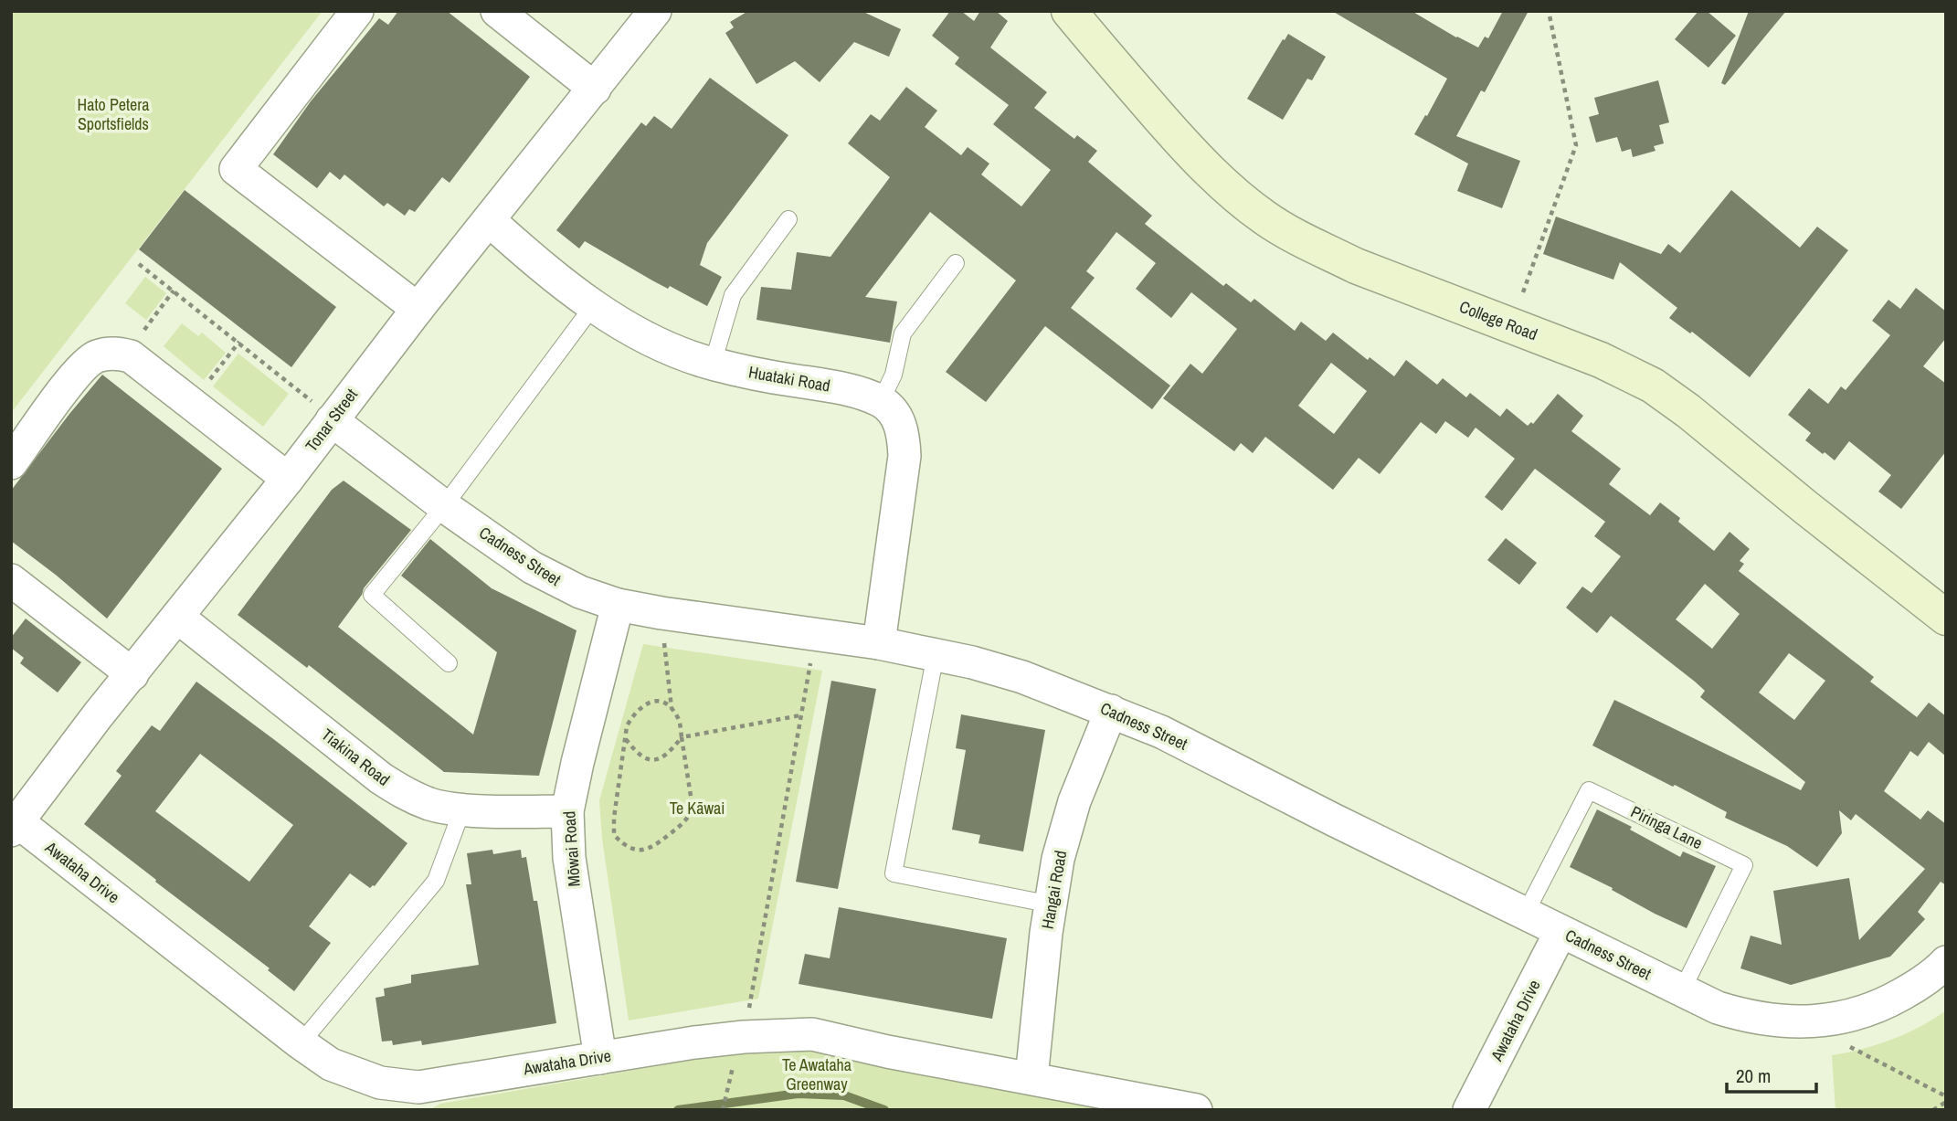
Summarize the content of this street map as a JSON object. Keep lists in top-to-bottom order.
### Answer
{
  "streets": {
    "main road": ["College Road"],
    "street": [
      "Huataki Road",
      "Tonar Street",
      "Cadness Street",
      "Tiakina Road",
      "Mōwai Road",
      "Awataha Drive",
      "Hangai Road"
    ],
    "lane": ["Piringa Lane"]
  },
  "crossings": [
    ["Huataki Road", "Tonar Street"],
    ["Tonar Street", "Cadness Street"],
    ["Tonar Street", "Tiakina Road"],
    ["Tonar Street", "Awataha Drive"],
    ["Cadness Street", "Piringa Lane"],
    ["Cadness Street", "Mōwai Road"],
    ["Cadness Street", "Awataha Drive"],
    ["Cadness Street", "Hangai Road"],
    ["Tiakina Road", "Mōwai Road"],
    ["Mōwai Road", "Awataha Drive"],
    ["Awataha Drive", "Hangai Road"]
  ],
  "parks": ["Hato Petera Sportsfields", "Te Kāwai", "Te Awataha Greenway"],
  "scale_bar": "20 m"
}
